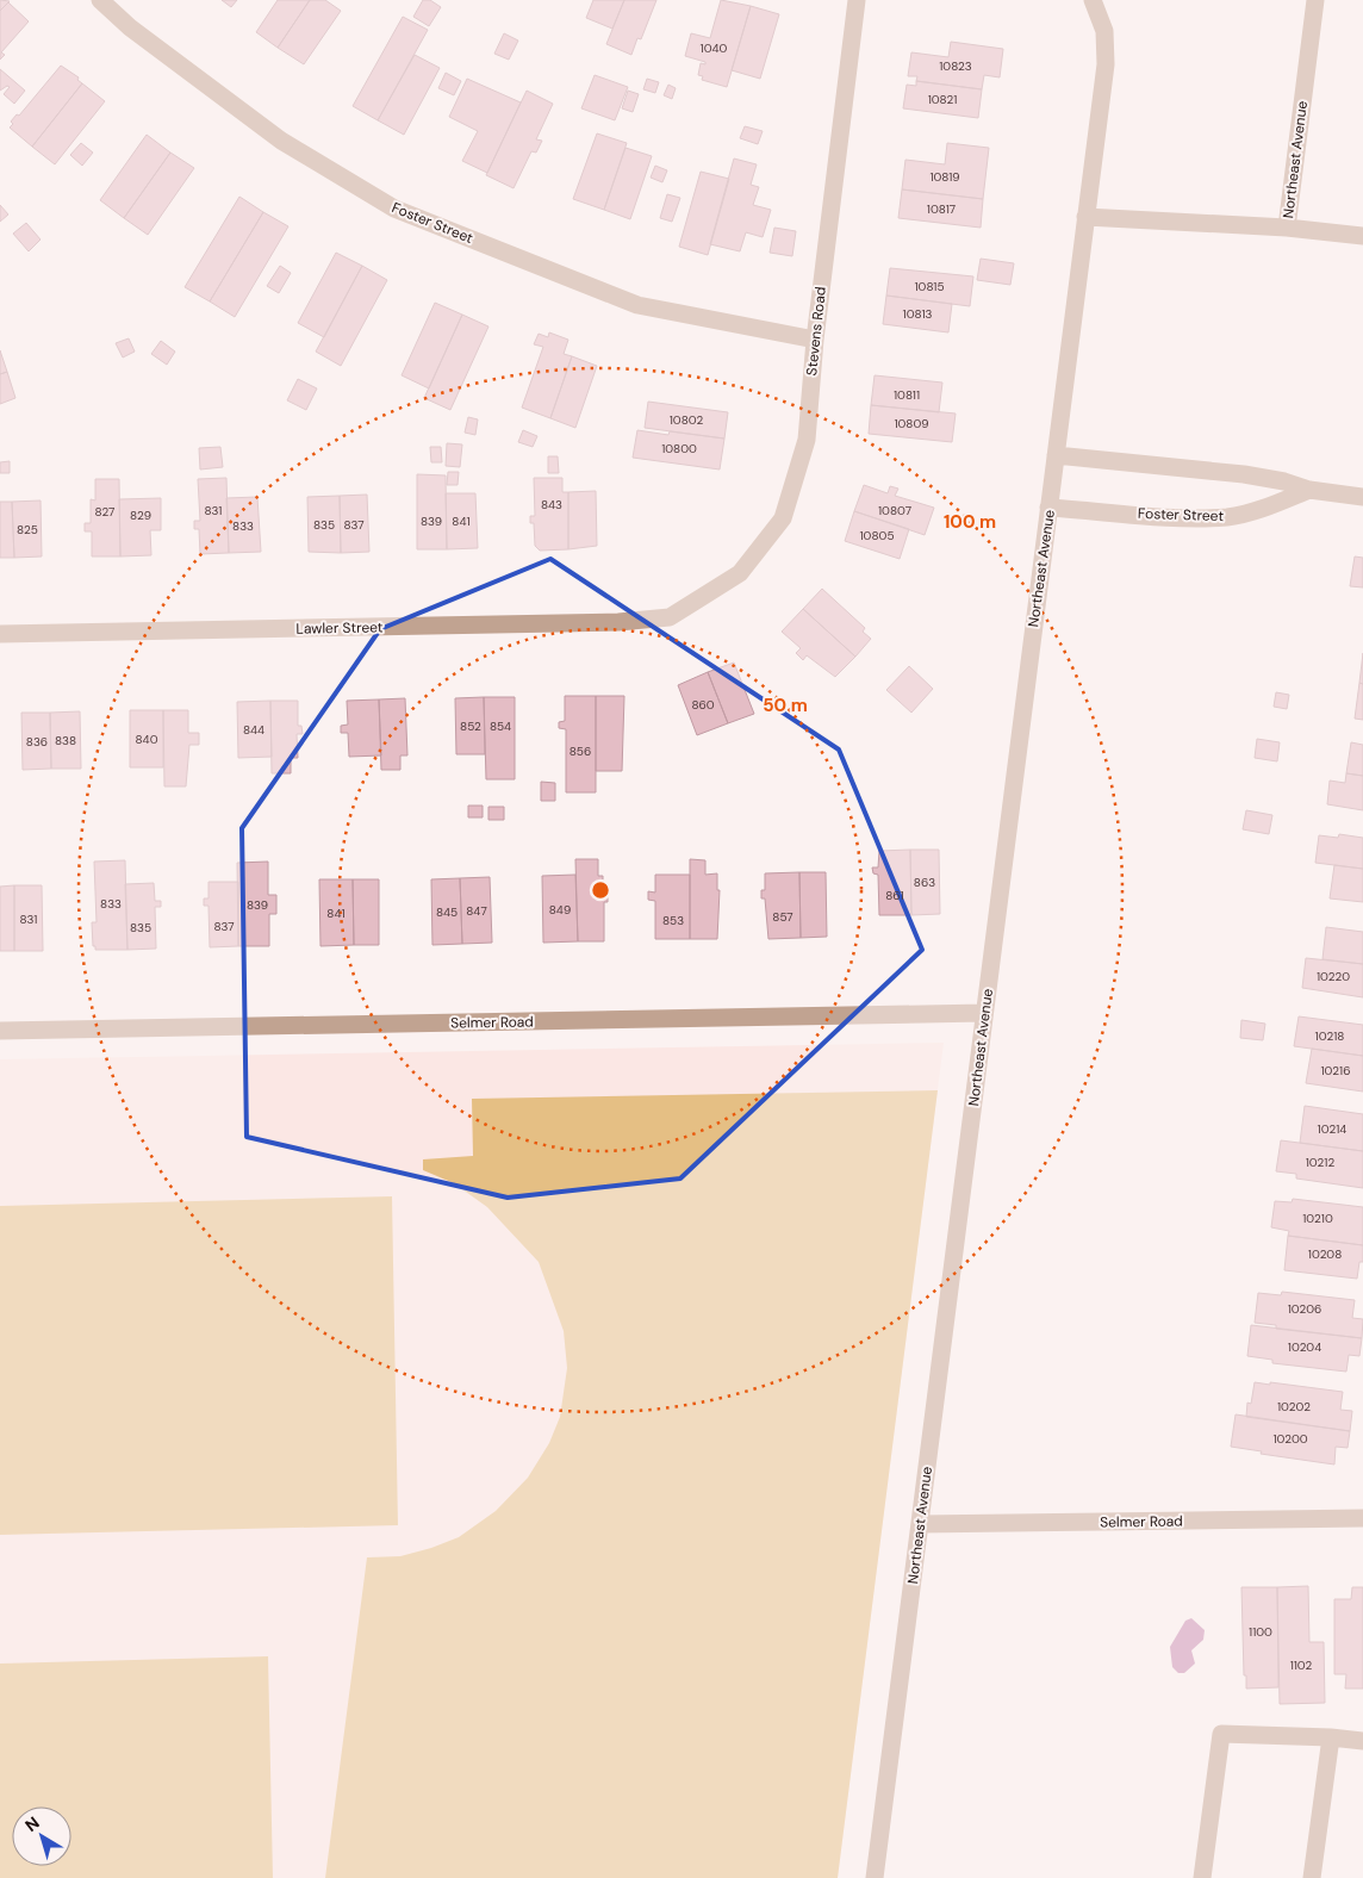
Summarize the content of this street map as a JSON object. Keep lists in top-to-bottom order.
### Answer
{
  "streets": {
    "street": [
      "Northeast Avenue",
      "Foster Street",
      "Stevens Road",
      "Lawler Street",
      "Selmer Road"
    ]
  },
  "crossings": [
    ["Northeast Avenue", "Foster Street"],
    ["Northeast Avenue", "Selmer Road"],
    ["Foster Street", "Stevens Road"],
    ["Stevens Road", "Lawler Street"]
  ],
  "house_numbers": [
    "1040",
    "10823",
    "10821",
    "10819",
    "10817",
    "10815",
    "10813",
    "10811",
    "10802",
    "10809",
    "10800",
    "843",
    "831",
    "10807",
    "827",
    "829",
    "839",
    "841",
    "835",
    "837",
    "833",
    "825",
    "10805",
    "860",
    "852",
    "854",
    "844",
    "840",
    "838",
    "836",
    "856",
    "863",
    "861",
    "833",
    "839",
    "849",
    "847",
    "845",
    "841",
    "857",
    "831",
    "853",
    "837",
    "835",
    "10220",
    "10218",
    "10216",
    "10214",
    "10212",
    "10210",
    "10208",
    "10206",
    "10204",
    "10202",
    "10200",
    "1100",
    "1102"
  ],
  "north": "top left",
  "rings": ["100 m", "50 m"]
}
